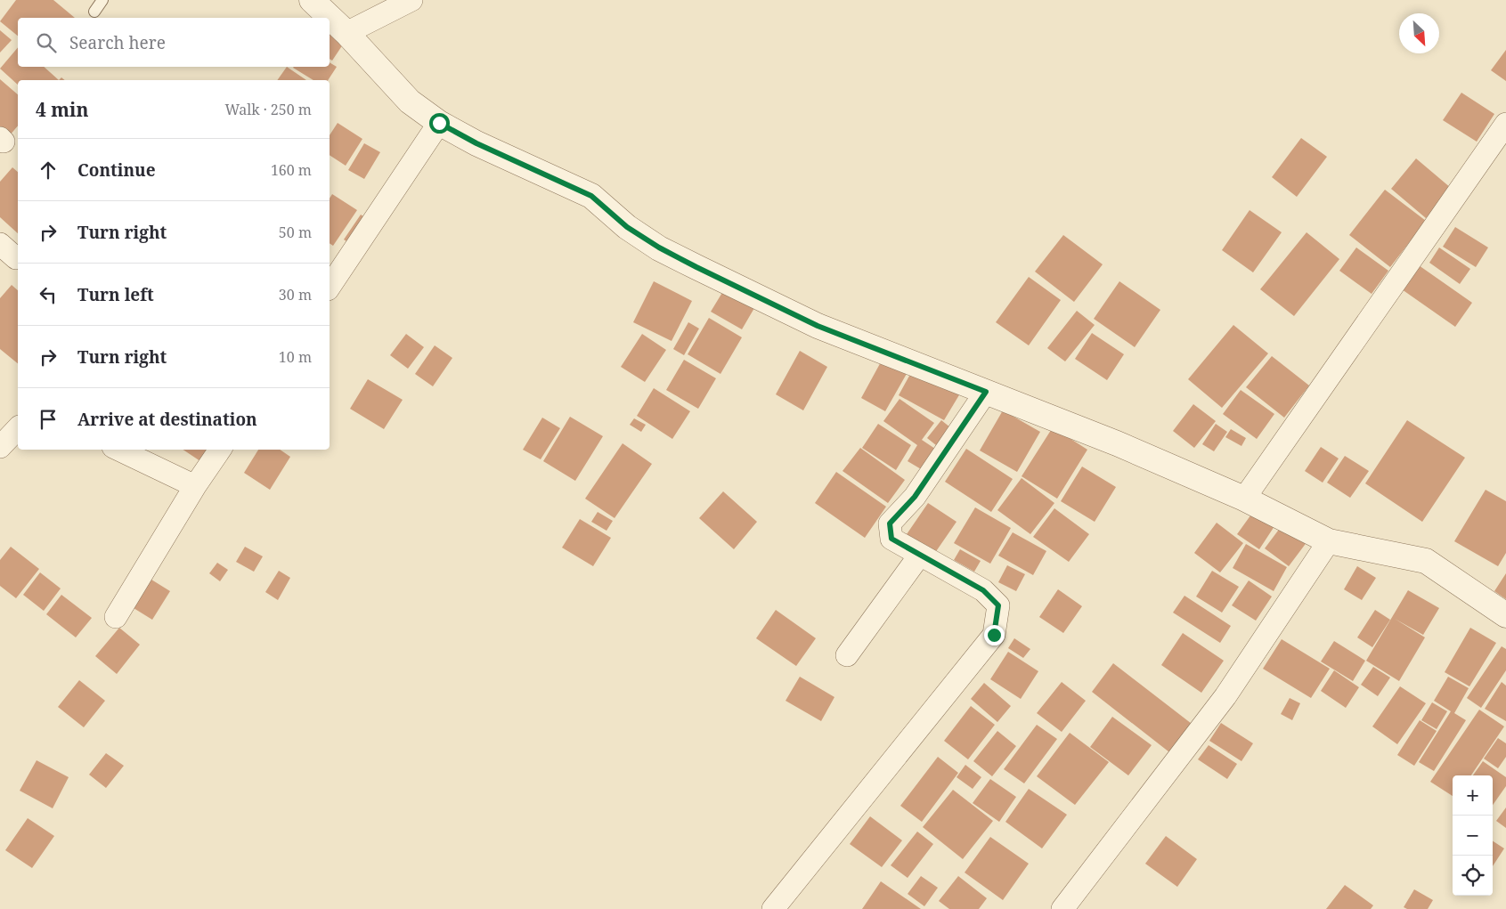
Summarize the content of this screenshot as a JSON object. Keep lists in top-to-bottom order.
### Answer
{
  "north": "bottom right",
  "page": {
    "search": "Search here",
    "heading": ["4 min", "Walk · 250 m"],
    "list": [
      ["Continue", "160 m"],
      ["Turn right", "50 m"],
      ["Turn left", "30 m"],
      ["Turn right", "10 m"],
      "Arrive at destination"
    ],
    "map_buttons": ["+", "−"]
  }
}
